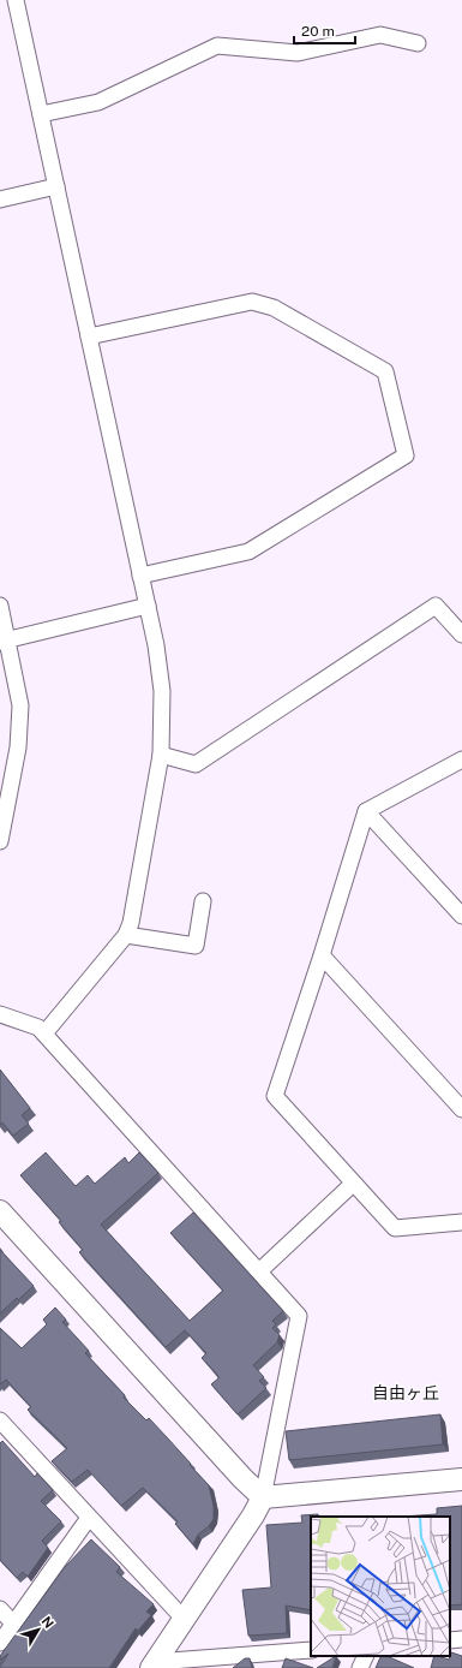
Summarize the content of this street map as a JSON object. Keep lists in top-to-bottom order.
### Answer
{
  "districts": ["自由ヶ丘"],
  "scale_bar": "20 m",
  "north": "top right"
}
